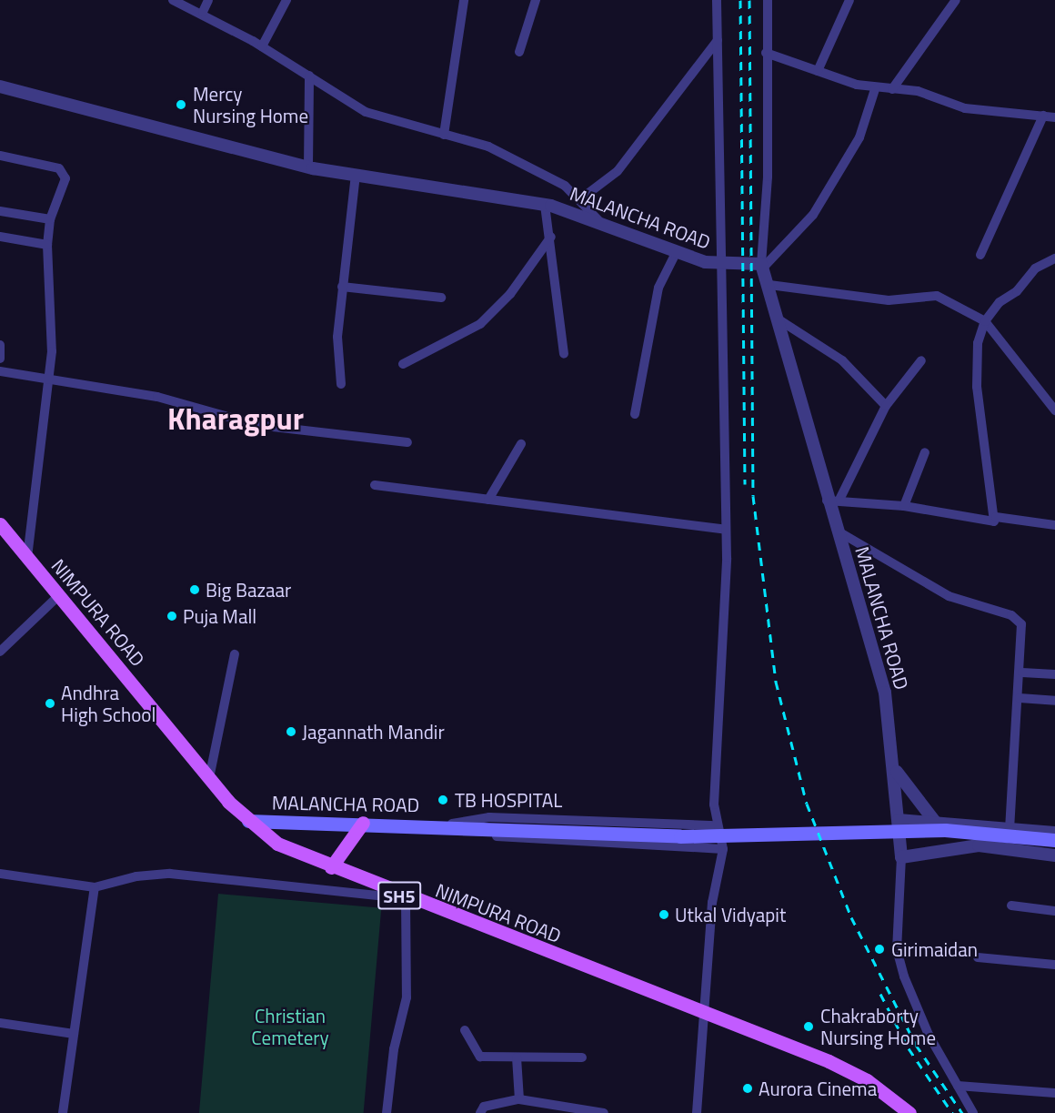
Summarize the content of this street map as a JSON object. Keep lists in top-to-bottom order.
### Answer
{
  "streets": {
    "main road": ["MALANCHA ROAD", "NIMPURA ROAD", "SH5"]
  },
  "crossings": [
    ["MALANCHA ROAD", "NIMPURA ROAD"]
  ],
  "districts": ["Kharagpur"],
  "parks": ["Christian Cemetery"],
  "places": [
    "Mercy Nursing Home",
    "Big Bazaar",
    "Puja Mall",
    "Andhra High School",
    "Jagannath Mandir",
    "TB HOSPITAL",
    "Utkal Vidyapit",
    "Girimaidan",
    "Chakraborty Nursing Home",
    "Aurora Cinema"
  ]
}
